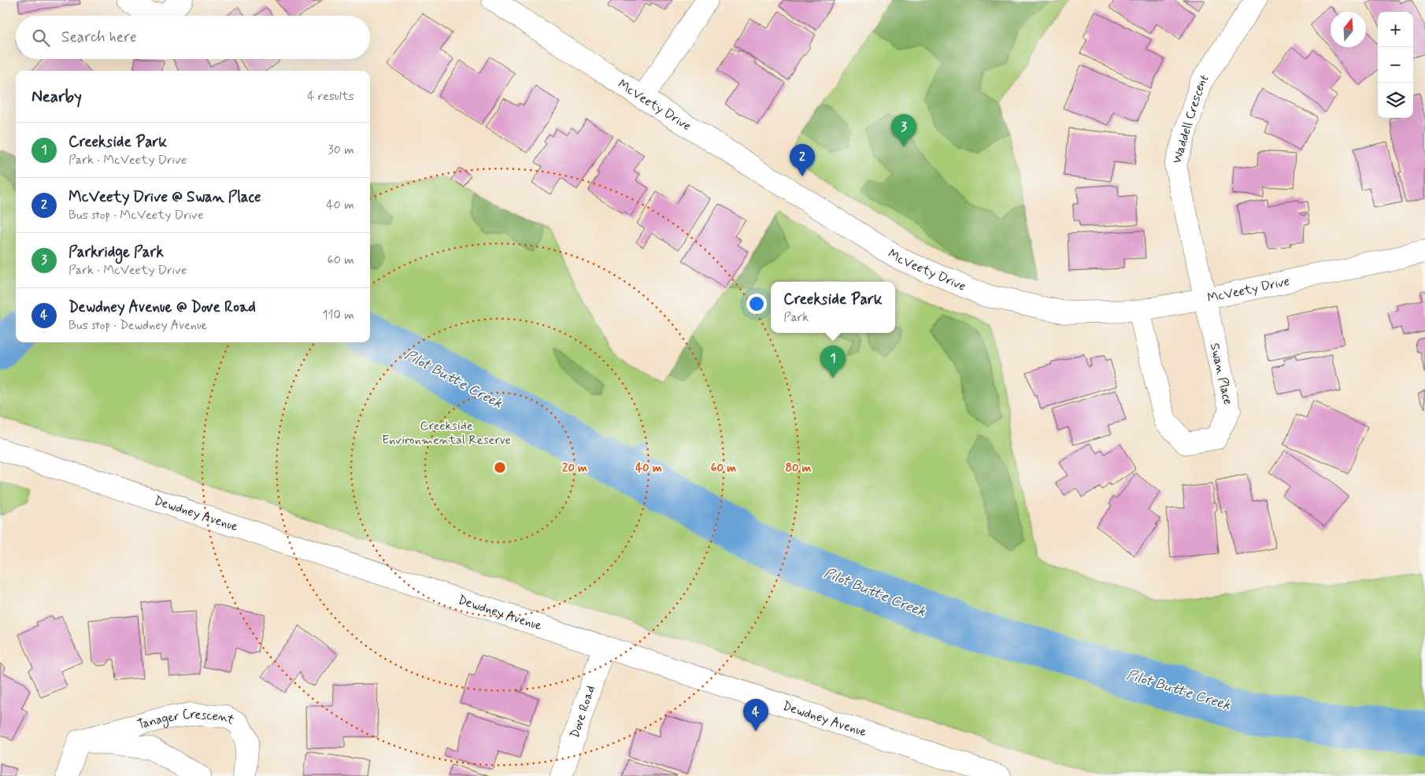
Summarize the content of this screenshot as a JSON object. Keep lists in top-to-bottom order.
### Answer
{
  "streets": {
    "street": [
      "McVeety Drive",
      "Waddell Crescent",
      "Swan Place",
      "Dewdney Avenue",
      "Dove Road",
      "Tanager Crescent"
    ]
  },
  "crossings": [
    ["McVeety Drive", "Waddell Crescent"],
    ["McVeety Drive", "Swan Place"],
    ["Waddell Crescent", "Swan Place"],
    ["Dewdney Avenue", "Dove Road"]
  ],
  "water": ["Pilot Butte Creek"],
  "parks": ["Creekside Environmental Reserve"],
  "north": "top",
  "page": {
    "map_buttons": ["+", "−"],
    "search": "Search here",
    "heading": ["Nearby", "4 results"],
    "pins": [
      "3",
      "2",
      "1",
      "4"
    ],
    "list": [
      {
        "mark": "1",
        "name": "Creekside Park",
        "note": "Park · McVeety Drive",
        "value": "30 m"
      },
      {
        "mark": "2",
        "name": "McVeety Drive @ Swan Place",
        "note": "Bus stop · McVeety Drive",
        "value": "40 m"
      },
      {
        "mark": "3",
        "name": "Parkridge Park",
        "note": "Park · McVeety Drive",
        "value": "60 m"
      },
      {
        "mark": "4",
        "name": "Dewdney Avenue @ Dove Road",
        "note": "Bus stop · Dewdney Avenue",
        "value": "110 m"
      }
    ],
    "popup": ["Creekside Park", "Park"]
  },
  "rings": [
    "20 m",
    "40 m",
    "60 m",
    "80 m"
  ]
}
